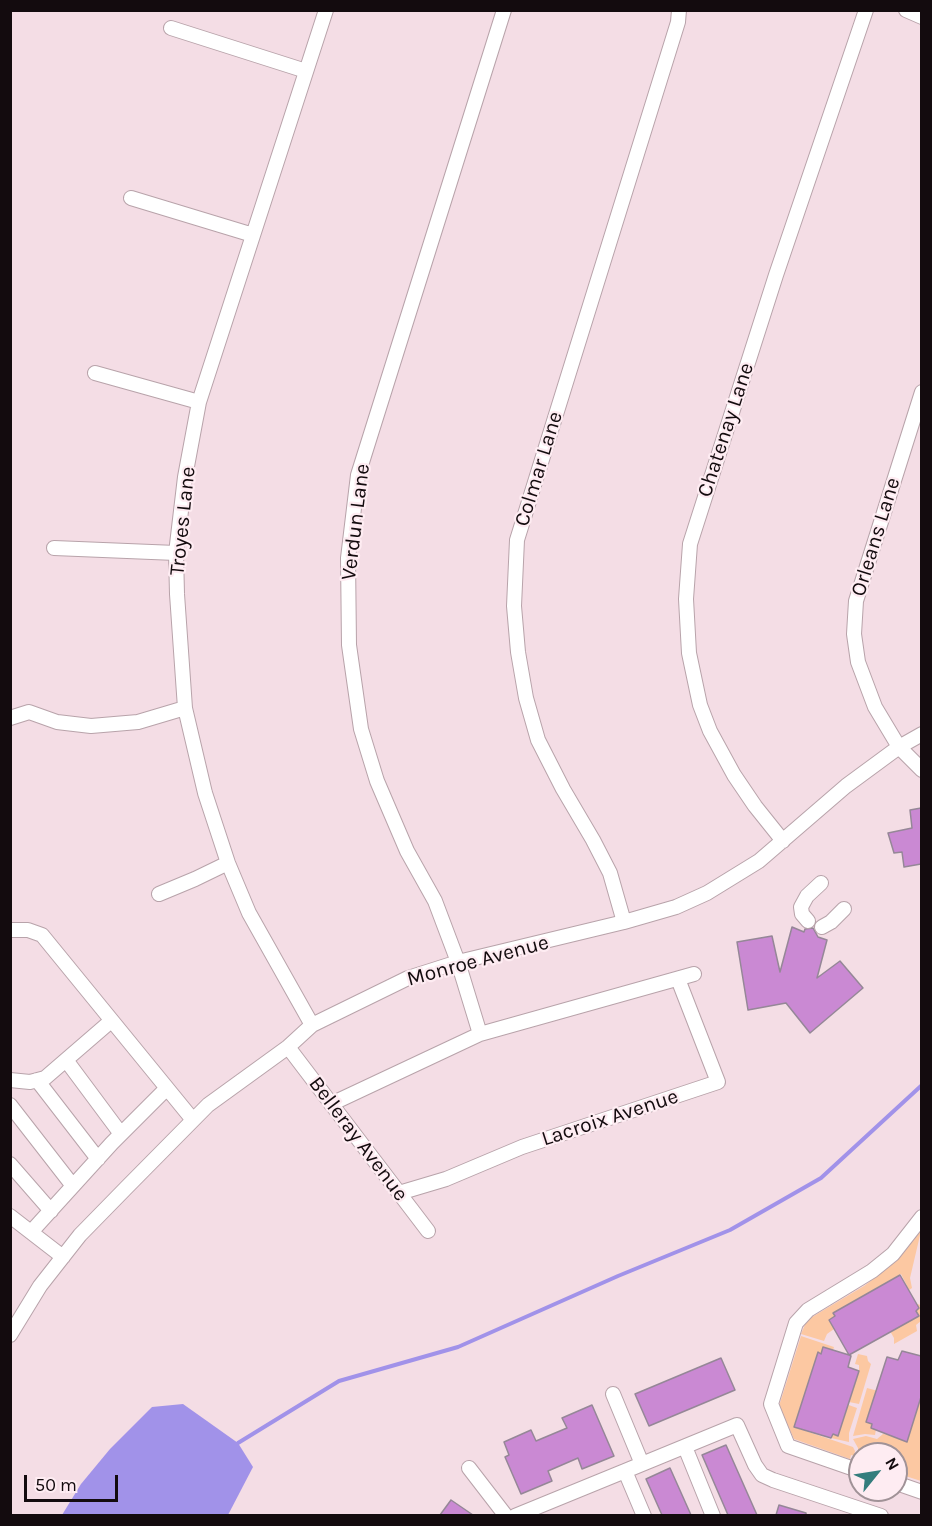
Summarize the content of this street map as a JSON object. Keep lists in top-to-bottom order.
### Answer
{
  "streets": {
    "street": [
      "Chatenay Lane",
      "Colmar Lane",
      "Troyes Lane",
      "Verdun Lane",
      "Orleans Lane",
      "Monroe Avenue",
      "Lacroix Avenue",
      "Belleray Avenue"
    ]
  },
  "crossings": [
    ["Chatenay Lane", "Monroe Avenue"],
    ["Colmar Lane", "Monroe Avenue"],
    ["Troyes Lane", "Monroe Avenue"],
    ["Verdun Lane", "Monroe Avenue"],
    ["Orleans Lane", "Monroe Avenue"],
    ["Monroe Avenue", "Belleray Avenue"],
    ["Lacroix Avenue", "Belleray Avenue"]
  ],
  "scale_bar": "50 m",
  "north": "top right"
}
